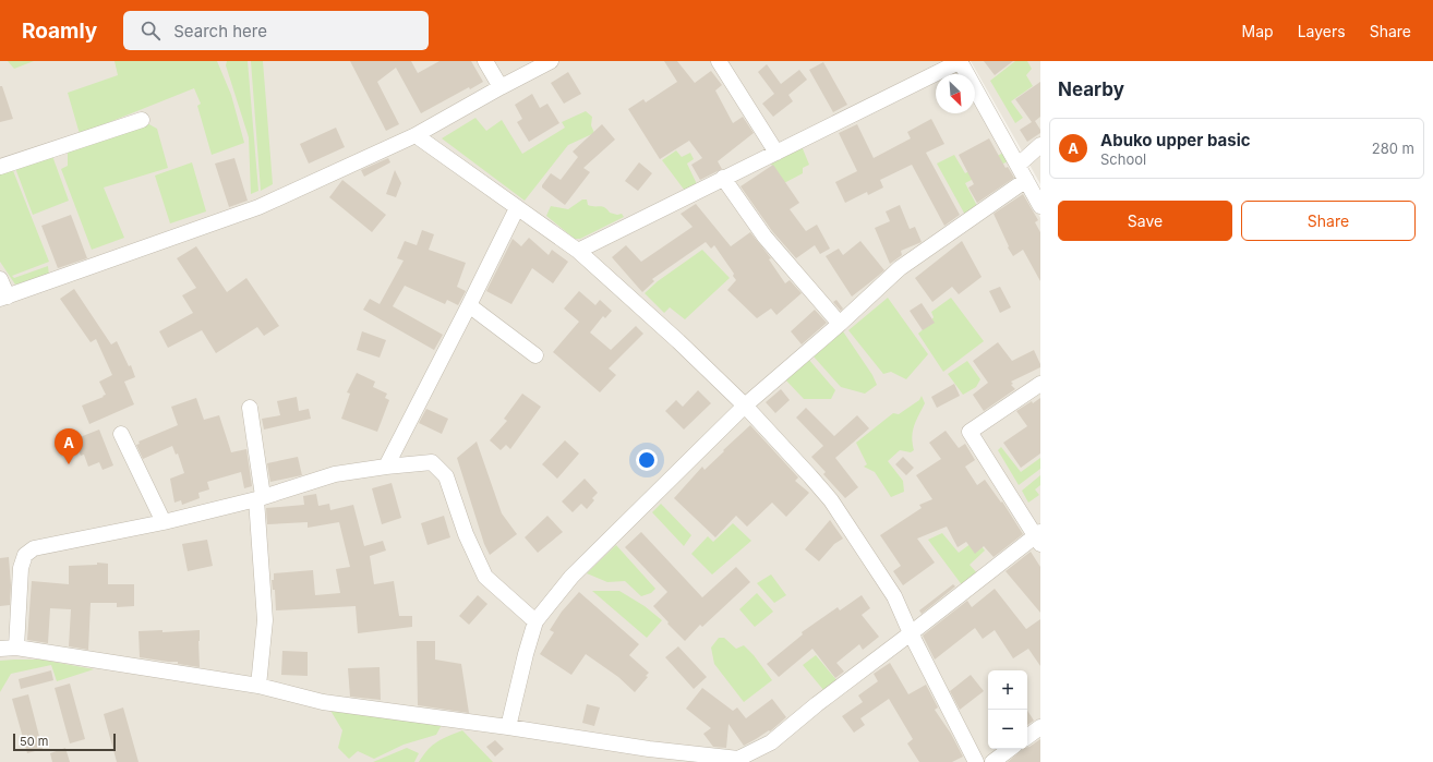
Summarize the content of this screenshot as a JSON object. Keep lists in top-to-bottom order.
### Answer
{
  "scale_bar": "50 m",
  "north": "bottom right",
  "page": {
    "header": "Roamly",
    "search": "Search here",
    "nav": ["Map", "Layers", "Share"],
    "heading": "Nearby",
    "list": [
      {
        "mark": "A",
        "name": "Abuko upper basic",
        "note": "School",
        "value": "280 m"
      }
    ],
    "buttons": ["Save", "Share"],
    "pins": "A",
    "map_buttons": ["+", "−"],
    "scale": "50 m"
  }
}
